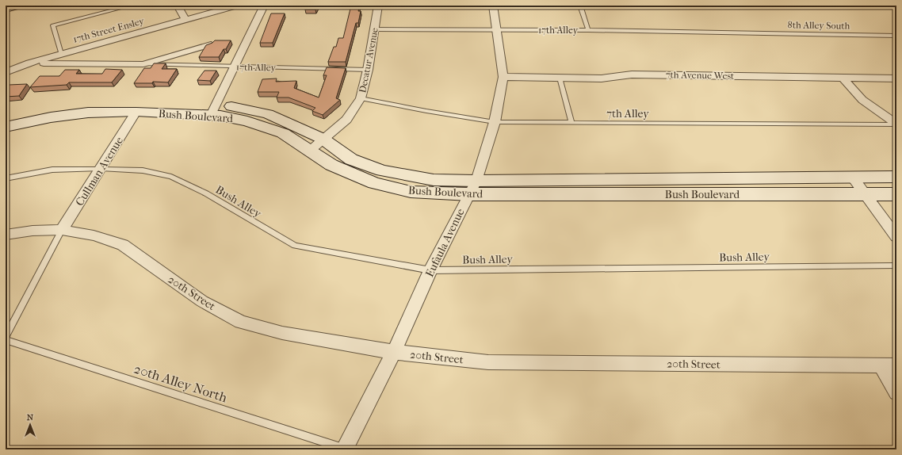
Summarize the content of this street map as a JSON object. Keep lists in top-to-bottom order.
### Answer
{
  "streets": {
    "main road": ["Bush Boulevard"],
    "street": [
      "17th Street Ensley",
      "17th Alley",
      "Decatur Avenue",
      "7th Avenue West",
      "Cullman Avenue",
      "Eufaula Avenue",
      "20th Street"
    ],
    "lane": [
      "8th Alley South",
      "7th Alley",
      "Bush Alley",
      "20th Alley North"
    ]
  },
  "crossings": [
    ["8th Alley South", "17th Alley"],
    ["17th Street Ensley", "17th Alley"],
    ["17th Alley", "Decatur Avenue"],
    ["17th Alley", "Eufaula Avenue"],
    ["Decatur Avenue", "7th Alley"],
    ["Decatur Avenue", "Bush Boulevard"],
    ["7th Avenue West", "Eufaula Avenue"],
    ["7th Alley", "Eufaula Avenue"],
    ["Bush Boulevard", "Cullman Avenue"],
    ["Bush Boulevard", "Eufaula Avenue"],
    ["Cullman Avenue", "Bush Alley"],
    ["Cullman Avenue", "20th Street"],
    ["Bush Alley", "Eufaula Avenue"],
    ["Eufaula Avenue", "20th Street"],
    ["Eufaula Avenue", "20th Alley North"]
  ],
  "north": "top"
}
